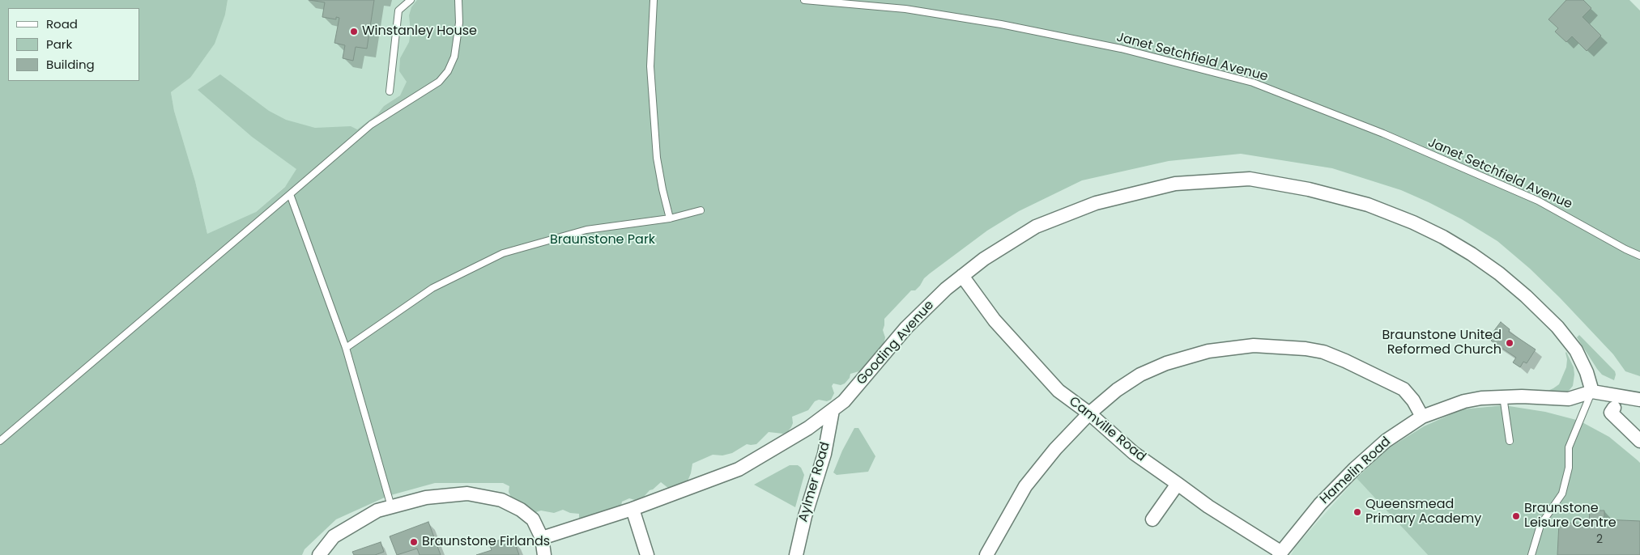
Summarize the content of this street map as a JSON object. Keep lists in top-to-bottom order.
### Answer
{
  "streets": {
    "street": [
      "Gooding Avenue",
      "Camville Road",
      "Hamelin Road",
      "Aylmer Road"
    ],
    "lane": ["Janet Setchfield Avenue"]
  },
  "crossings": [
    ["Gooding Avenue", "Camville Road"],
    ["Gooding Avenue", "Hamelin Road"],
    ["Gooding Avenue", "Aylmer Road"],
    ["Camville Road", "Hamelin Road"]
  ],
  "parks": ["Braunstone Park"],
  "places": [
    "Winstanley House",
    "Braunstone United Reformed Church",
    "Queensmead Primary Academy",
    "Braunstone Leisure Centre",
    "Braunstone Firlands"
  ],
  "house_numbers": ["2"],
  "legend": ["Road", "Park", "Building"]
}
